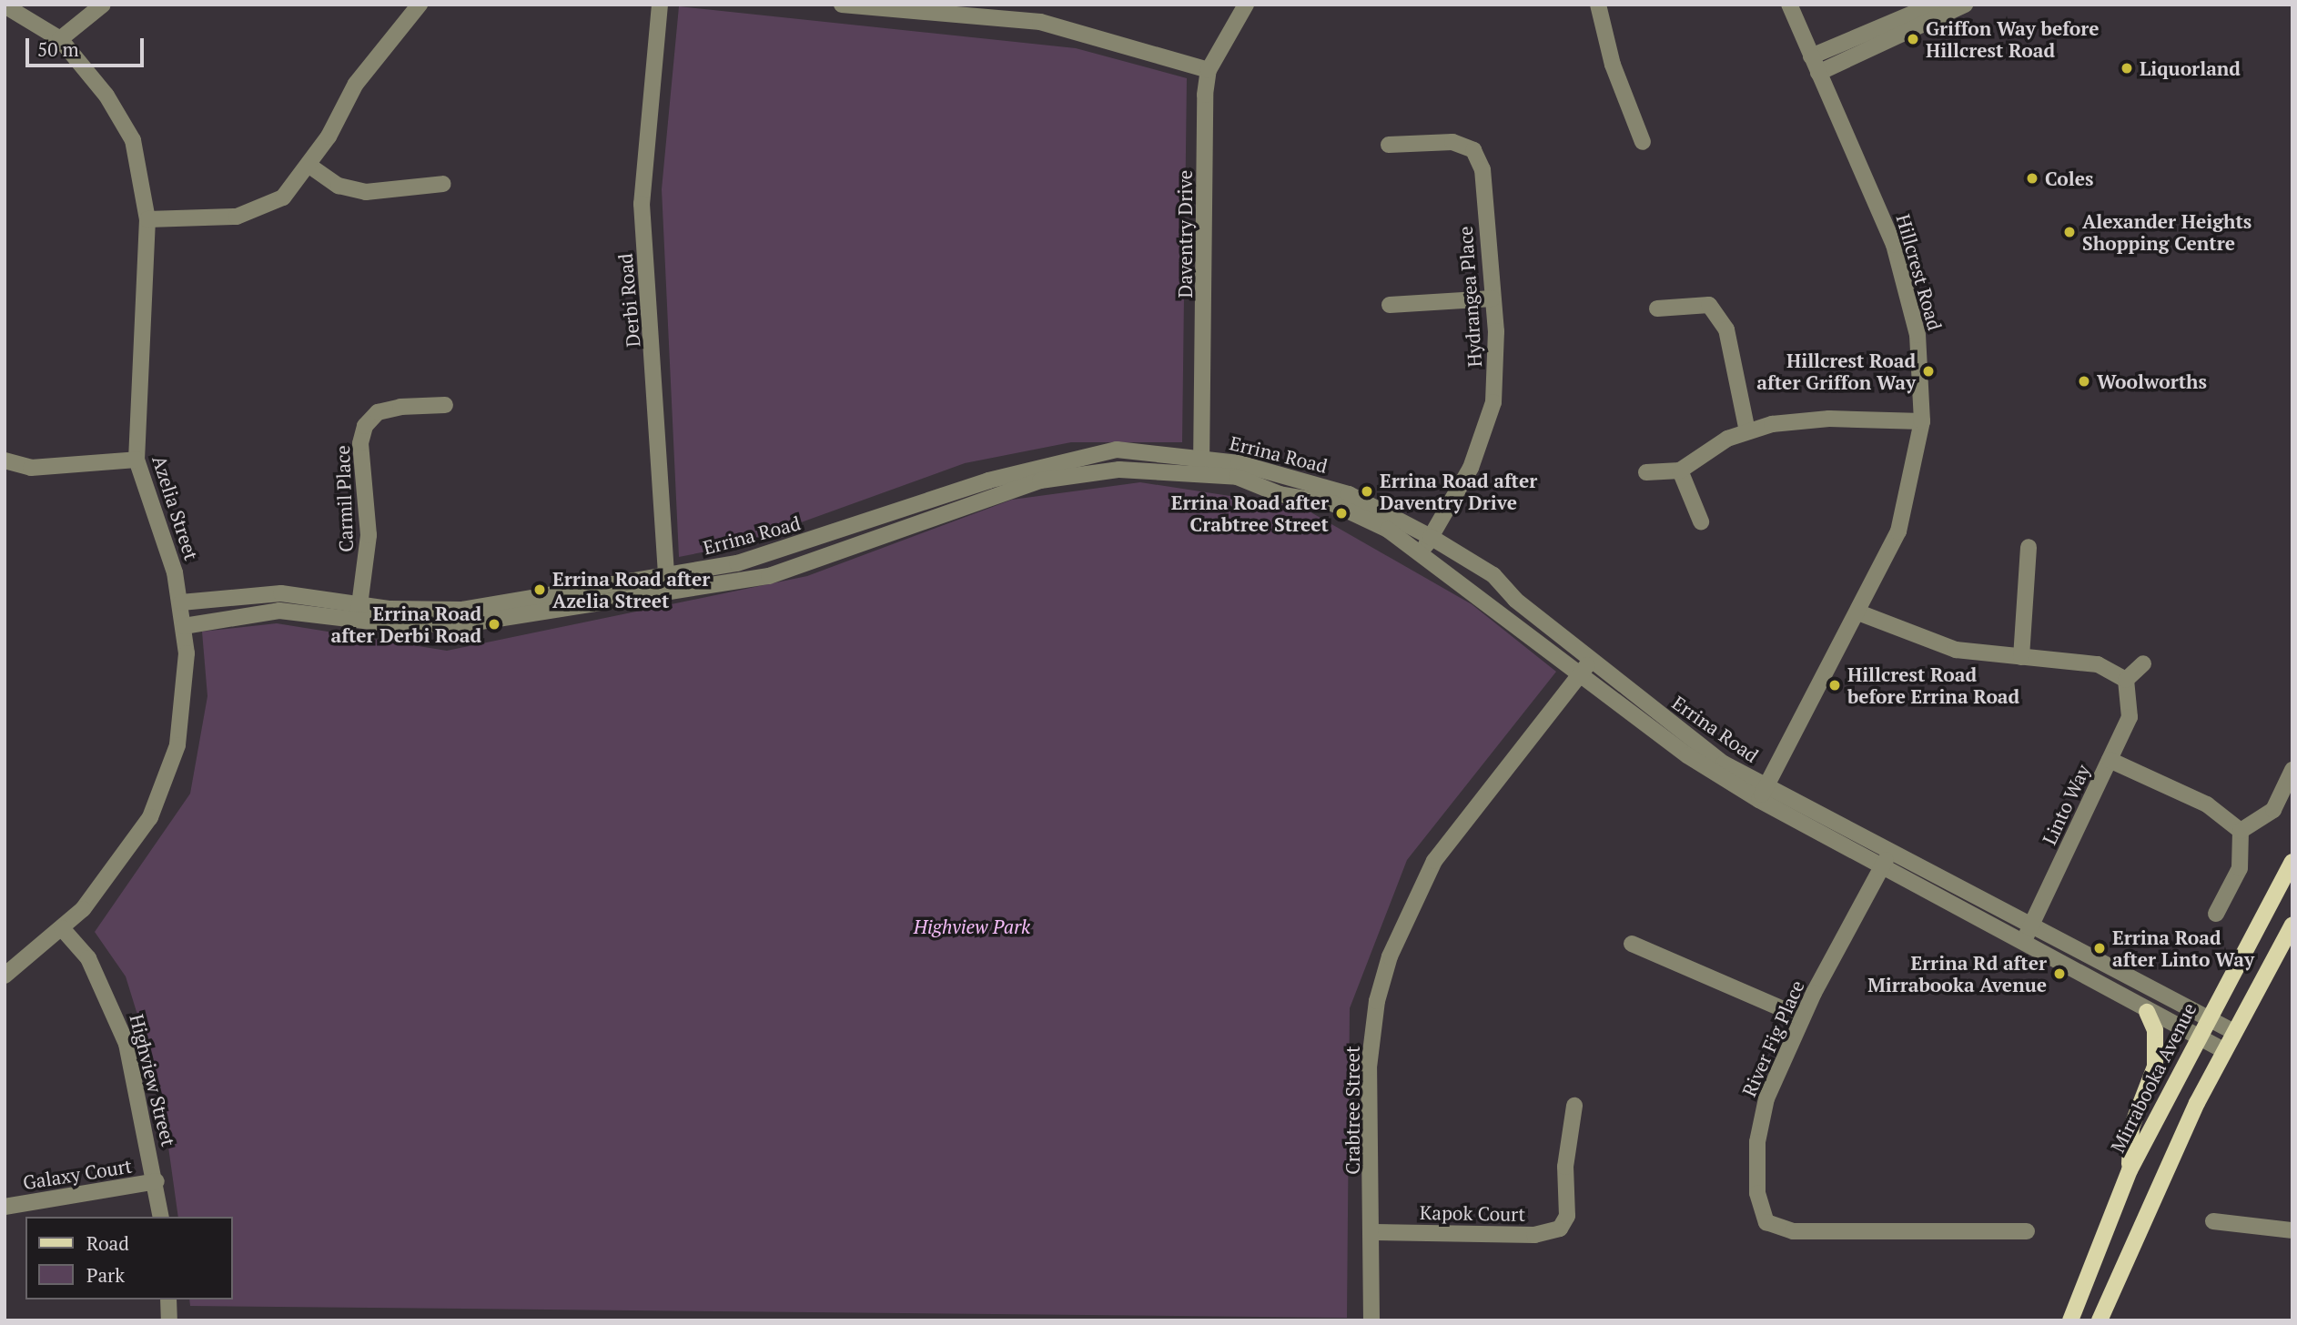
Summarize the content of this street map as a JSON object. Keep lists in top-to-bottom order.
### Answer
{
  "streets": {
    "main road": ["Mirrabooka Avenue"],
    "street": [
      "Daventry Drive",
      "Hillcrest Road",
      "Hydrangea Place",
      "Derbi Road",
      "Errina Road",
      "Carmil Place",
      "Azelia Street",
      "Linto Way",
      "River Fig Place",
      "Highview Street",
      "Crabtree Street",
      "Galaxy Court",
      "Kapok Court"
    ]
  },
  "crossings": [
    ["Daventry Drive", "Errina Road"],
    ["Hillcrest Road", "Errina Road"],
    ["Hydrangea Place", "Errina Road"],
    ["Derbi Road", "Errina Road"],
    ["Errina Road", "Carmil Place"],
    ["Errina Road", "Azelia Street"],
    ["Errina Road", "Linto Way"],
    ["Errina Road", "River Fig Place"],
    ["Errina Road", "Mirrabooka Avenue"],
    ["Errina Road", "Crabtree Street"],
    ["Azelia Street", "Highview Street"],
    ["Highview Street", "Galaxy Court"],
    ["Crabtree Street", "Kapok Court"]
  ],
  "parks": ["Highview Park"],
  "places": [
    "Griffon Way before Hillcrest Road",
    "Liquorland",
    "Coles",
    "Alexander Heights Shopping Centre",
    "Hillcrest Road after Griffon Way",
    "Woolworths",
    "Errina Road after Daventry Drive",
    "Errina Road after Crabtree Street",
    "Errina Road after Azelia Street",
    "Errina Road after Derbi Road",
    "Hillcrest Road before Errina Road",
    "Errina Road after Linto Way",
    "Errina Rd after Mirrabooka Avenue"
  ],
  "legend": ["Road", "Park"],
  "scale_bar": "50 m"
}
